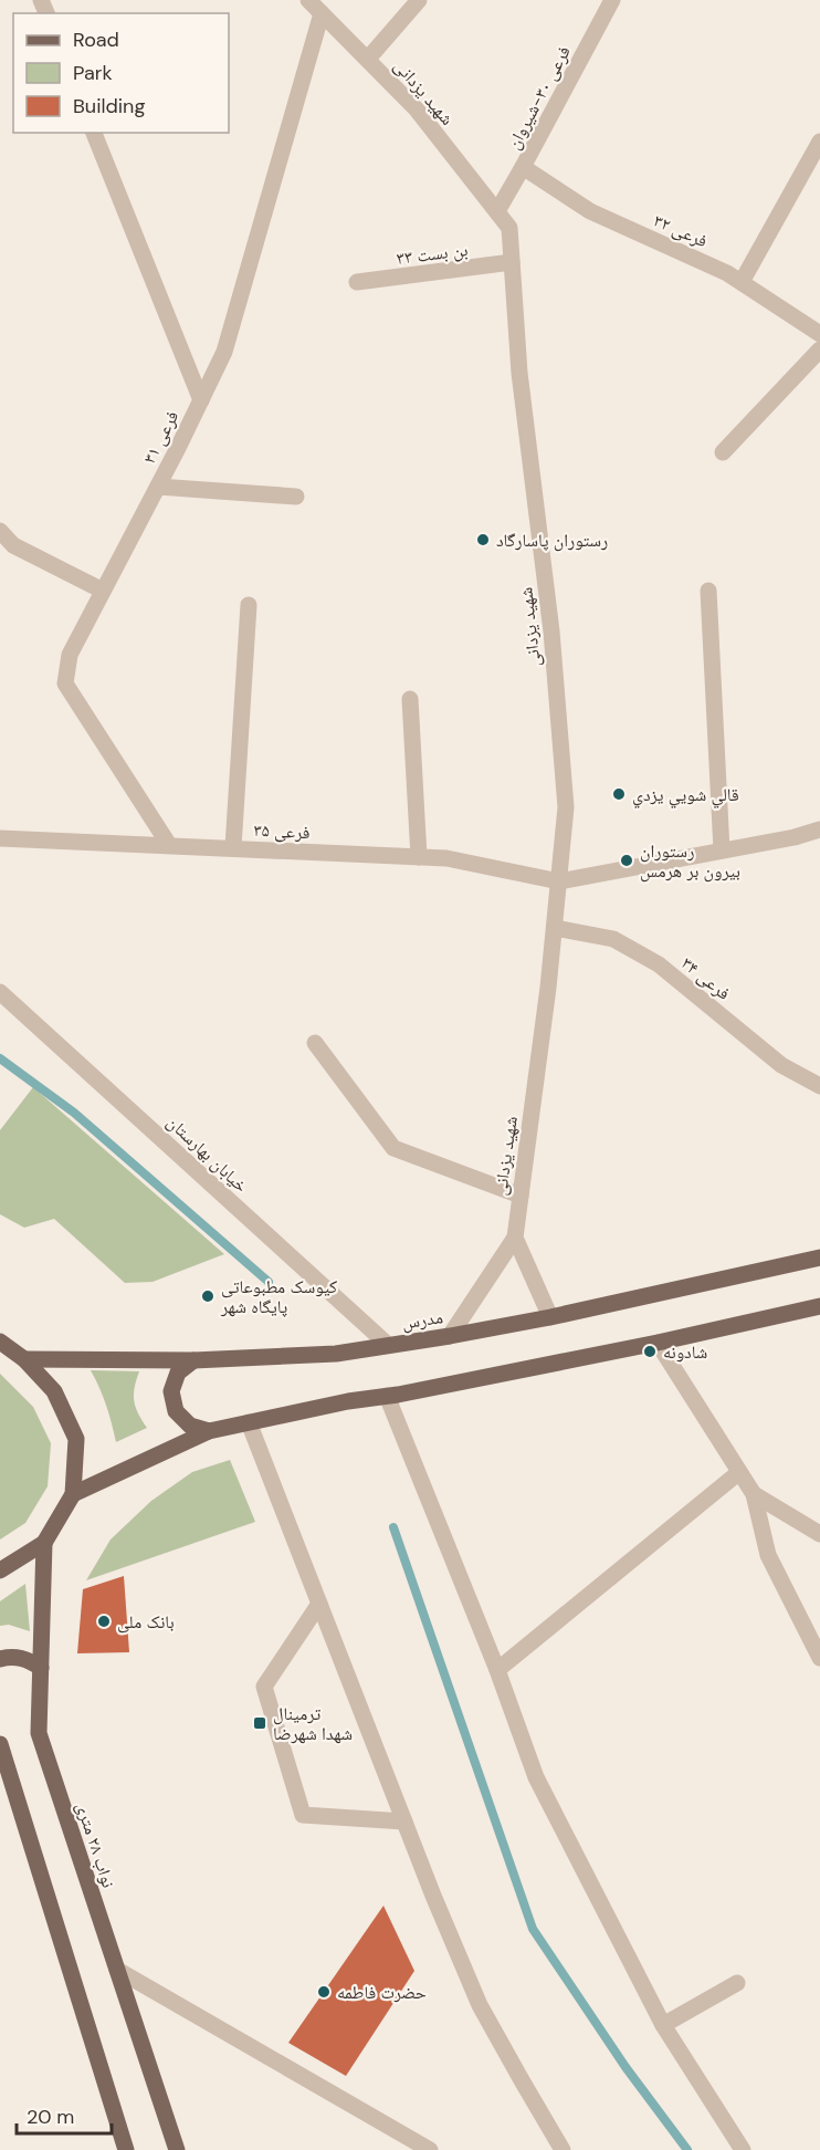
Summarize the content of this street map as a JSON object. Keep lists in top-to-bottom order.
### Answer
{
  "streets": {
    "main road": ["مدرس", "نواب ۲۸ متری"],
    "street": [
      "شهید یزدانی",
      "فرعی ۳۰-شیروان",
      "فرعی ۳۲",
      "بن بست ۳۳",
      "فرعی ۳۱",
      "فرعی ۳۵",
      "فرعی ۳۴",
      "خیابان بهارستان"
    ]
  },
  "crossings": [
    ["شهید یزدانی", "فرعی ۳۰-شیروان"],
    ["شهید یزدانی", "بن بست ۳۳"],
    ["شهید یزدانی", "فرعی ۳۱"],
    ["شهید یزدانی", "فرعی ۳۵"],
    ["شهید یزدانی", "فرعی ۳۴"],
    ["فرعی ۳۰-شیروان", "فرعی ۳۲"],
    ["فرعی ۳۱", "فرعی ۳۵"],
    ["خیابان بهارستان", "مدرس"]
  ],
  "places": {
    "other": [
      "رستوران پاسارگاد",
      "قالي شويي يزدي",
      "رستوران بیرون بر هرمس",
      "کیوسک مطبوعاتی پایگاه شهر",
      "شادونه",
      "بانک ملی",
      "حضرت فاطمه"
    ],
    "transit": ["ترمینال شهدا شهرضا"]
  },
  "legend": ["Road", "Park", "Building"],
  "scale_bar": "20 m"
}
